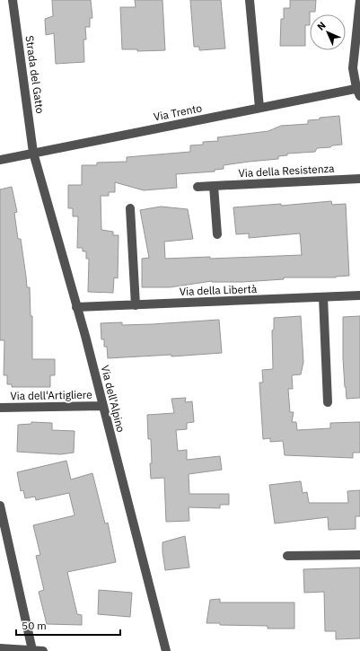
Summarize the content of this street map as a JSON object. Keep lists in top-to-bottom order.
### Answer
{
  "streets": {
    "street": [
      "Strada del Gatto",
      "Via Trento",
      "Via della Resistenza",
      "Via della Libertà",
      "Via dell'Artigliere",
      "Via dell'Alpino"
    ]
  },
  "crossings": [
    ["Strada del Gatto", "Via Trento"],
    ["Strada del Gatto", "Via dell'Alpino"],
    ["Via Trento", "Via dell'Alpino"],
    ["Via della Libertà", "Via dell'Alpino"],
    ["Via dell'Artigliere", "Via dell'Alpino"]
  ],
  "scale_bar": "50 m",
  "north": "top left"
}
